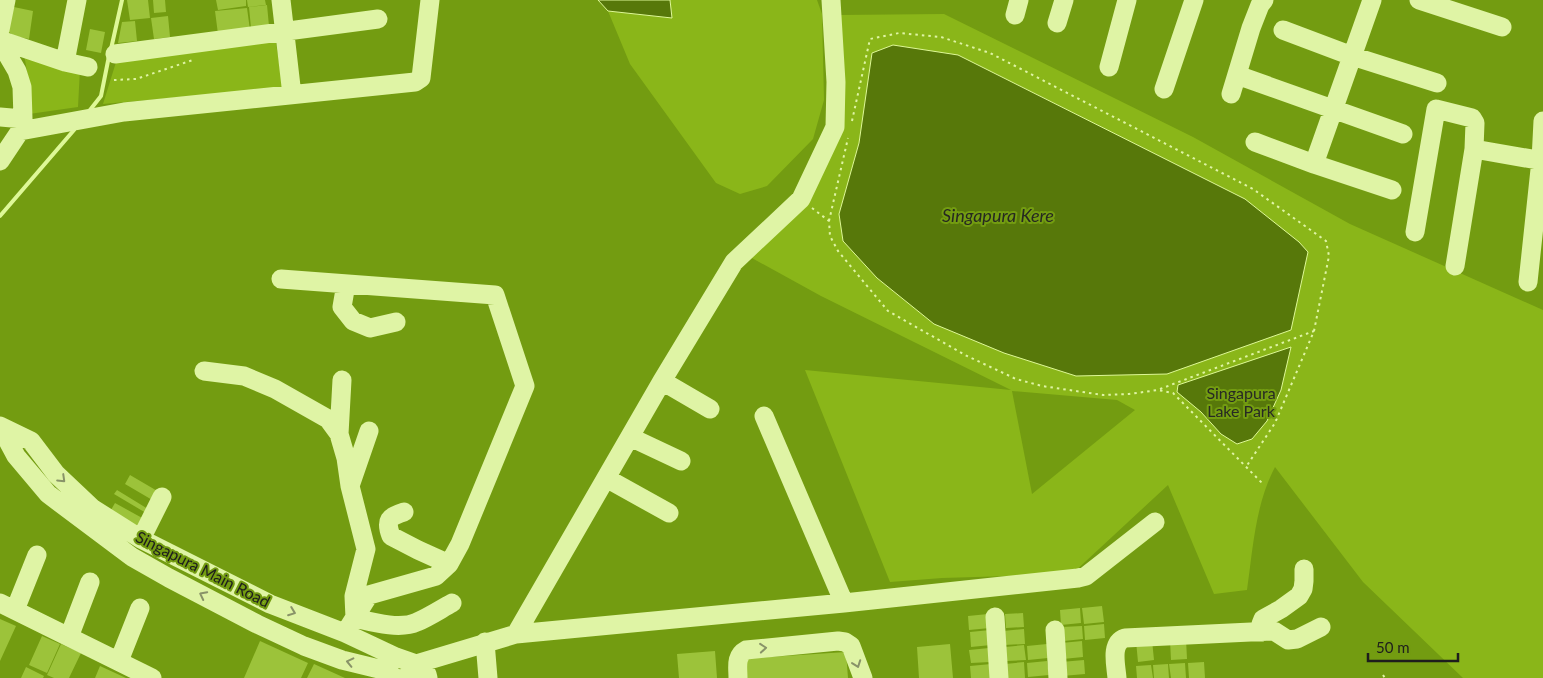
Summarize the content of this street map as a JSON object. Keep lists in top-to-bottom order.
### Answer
{
  "streets": {
    "street": ["Singapura Main Road"]
  },
  "water": ["Singapura Kere"],
  "parks": ["Singapura Lake Park"],
  "scale_bar": "50 m"
}
